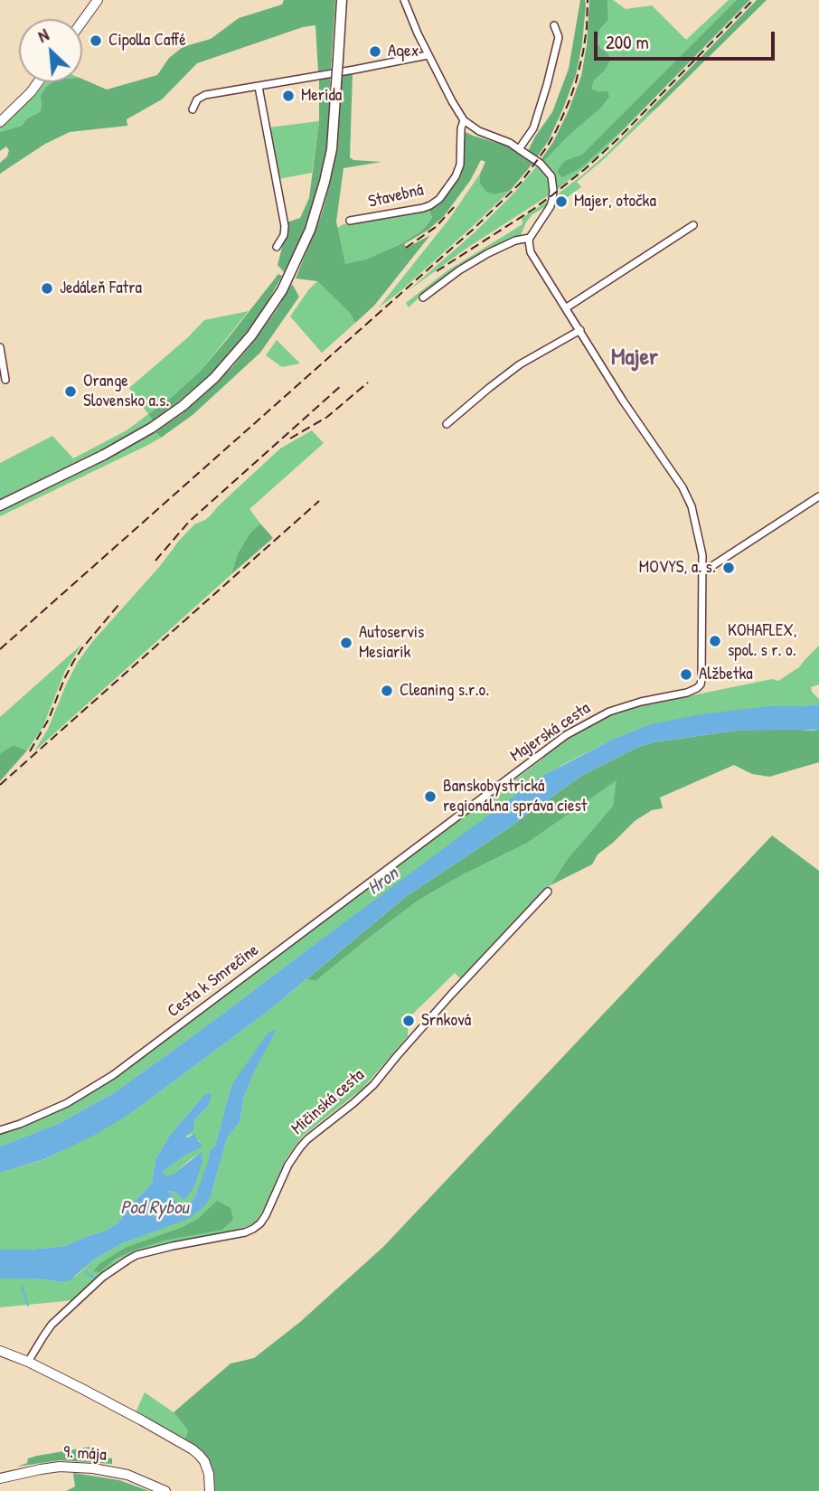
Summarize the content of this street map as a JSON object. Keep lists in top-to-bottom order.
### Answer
{
  "streets": {
    "street": [
      "Stavebná",
      "Majerská cesta",
      "Cesta k Smrečine",
      "Mičinská cesta",
      "9. mája"
    ]
  },
  "crossings": [
    ["Majerská cesta", "Cesta k Smrečine"]
  ],
  "districts": ["Majer"],
  "water": ["Hron", "Pod Rybou"],
  "places": [
    "Cipolla Caffé",
    "Aqex",
    "Merida",
    "Majer, otočka",
    "Jedáleň Fatra",
    "Orange Slovensko a.s.",
    "MOVYS, a. s.",
    "KOHAFLEX, spol. s r. o.",
    "Autoservis Mesiarik",
    "Alžbetka",
    "Cleaning s.r.o.",
    "Banskobystrická regionálna správa ciest",
    "Srnková"
  ],
  "scale_bar": "200 m",
  "north": "top left"
}
